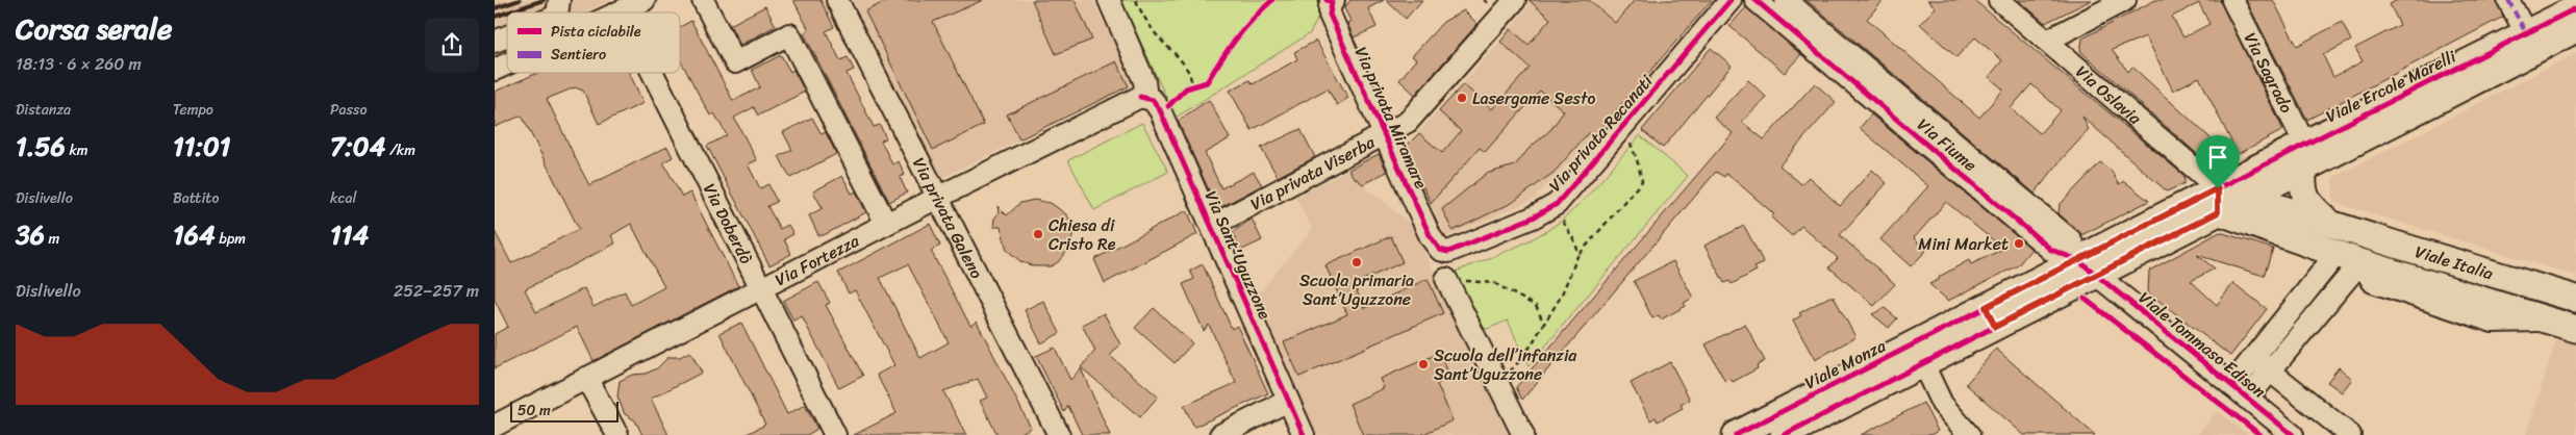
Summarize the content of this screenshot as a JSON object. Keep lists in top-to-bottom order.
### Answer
{
  "streets": {
    "main road": ["Viale Ercole Marelli", "Viale Italia", "Viale Monza"],
    "street": [
      "Via Sagrado",
      "Via Oslavia",
      "Via privata Miramare",
      "Via privata Recanati",
      "Via Fiume",
      "Via privata Viserba",
      "Via privata Galeno",
      "Via Doberdò",
      "Via Sant'Uguzzone",
      "Via Fortezza",
      "Viale Tommaso Edison"
    ]
  },
  "crossings": [
    ["Via Sagrado", "Viale Ercole Marelli"],
    ["Via Sagrado", "Viale Italia"],
    ["Viale Ercole Marelli", "Via Oslavia"],
    ["Viale Ercole Marelli", "Via Fiume"],
    ["Viale Ercole Marelli", "Viale Italia"],
    ["Viale Ercole Marelli", "Viale Tommaso Edison"],
    ["Viale Ercole Marelli", "Viale Monza"],
    ["Via Oslavia", "Viale Italia"],
    ["Via privata Miramare", "Via privata Recanati"],
    ["Via privata Miramare", "Via privata Viserba"],
    ["Via Fiume", "Viale Tommaso Edison"],
    ["Via privata Viserba", "Via Sant'Uguzzone"],
    ["Via privata Galeno", "Via Fortezza"],
    ["Via Doberdò", "Via Fortezza"],
    ["Via Sant'Uguzzone", "Via Fortezza"],
    ["Viale Italia", "Viale Tommaso Edison"]
  ],
  "places": [
    "Lasergame Sesto",
    "Chiesa di Cristo Re",
    "Mini Market",
    "Scuola primaria Sant’Uguzzone",
    "Scuola dell’infanzia Sant’Uguzzone"
  ],
  "legend": ["Pista ciclabile", "Sentiero"],
  "scale_bar": "50 m",
  "page": {
    "heading": ["Corsa serale", "18:13 · 6 × 260 m"],
    "stats": [
      ["Distanza", "1.56 km"],
      ["Tempo", "11:01"],
      ["Passo", "7:04 /km"],
      ["Dislivello", "36 m"],
      ["Battito", "164 bpm"],
      ["kcal", "114"]
    ],
    "chart": ["Dislivello", "252–257 m"],
    "scale": "50 m"
  }
}
